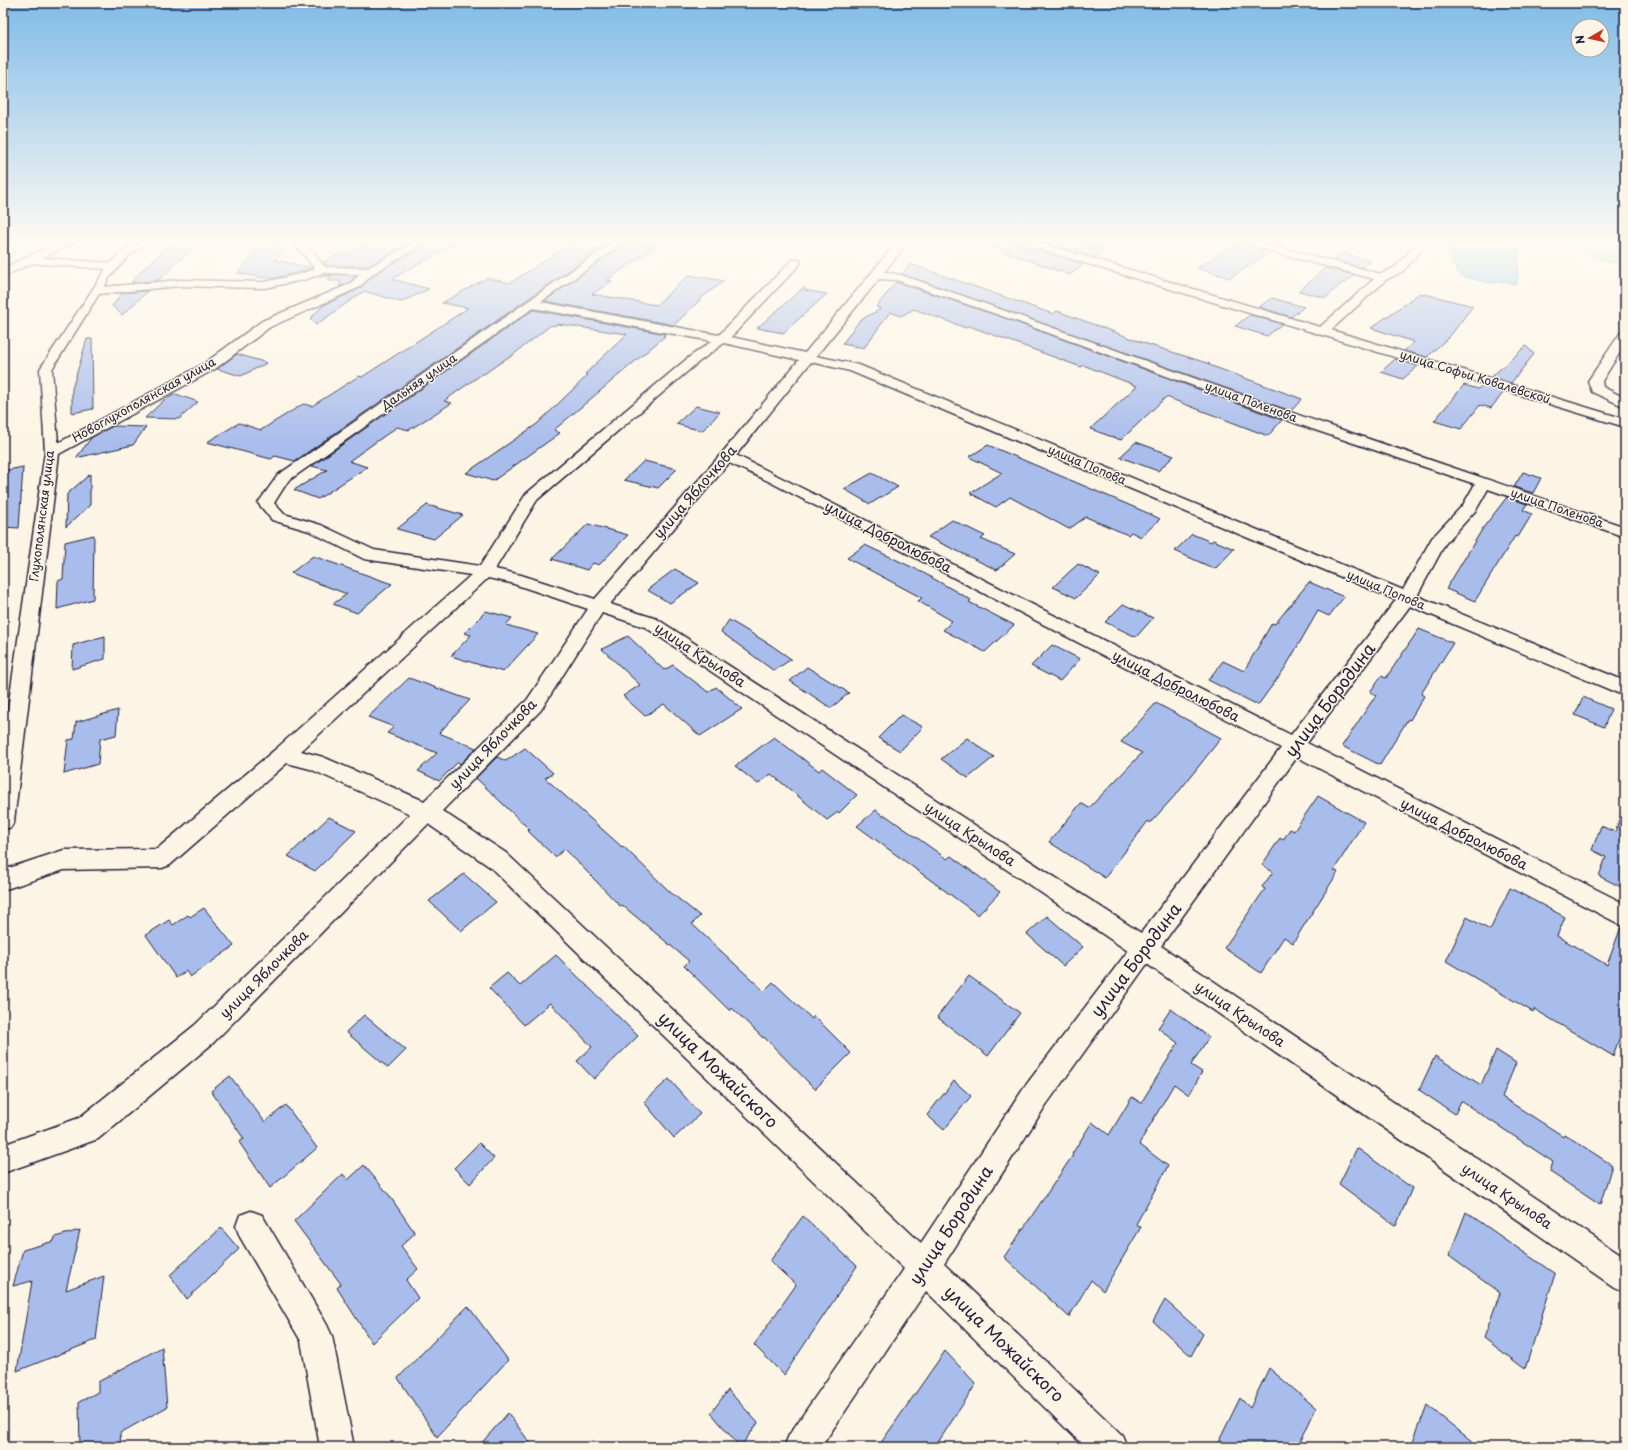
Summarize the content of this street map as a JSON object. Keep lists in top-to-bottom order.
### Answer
{
  "streets": {
    "street": [
      "улица Софьи Ковалевской",
      "Дальняя улица",
      "Новоглухополянская улица",
      "улица Поленова",
      "улица Попова",
      "улица Яблочкова",
      "Глухополянская улица",
      "улица Добролюбова",
      "улица Крылова",
      "улица Бородина",
      "улица Можайского"
    ]
  },
  "crossings": [
    ["Дальняя улица", "улица Крылова"],
    ["Новоглухополянская улица", "Глухополянская улица"],
    ["улица Поленова", "улица Бородина"],
    ["улица Попова", "улица Яблочкова"],
    ["улица Попова", "улица Бородина"],
    ["улица Яблочкова", "улица Добролюбова"],
    ["улица Яблочкова", "улица Крылова"],
    ["улица Яблочкова", "улица Можайского"],
    ["улица Добролюбова", "улица Бородина"],
    ["улица Крылова", "улица Бородина"],
    ["улица Бородина", "улица Можайского"]
  ],
  "north": "left"
}
